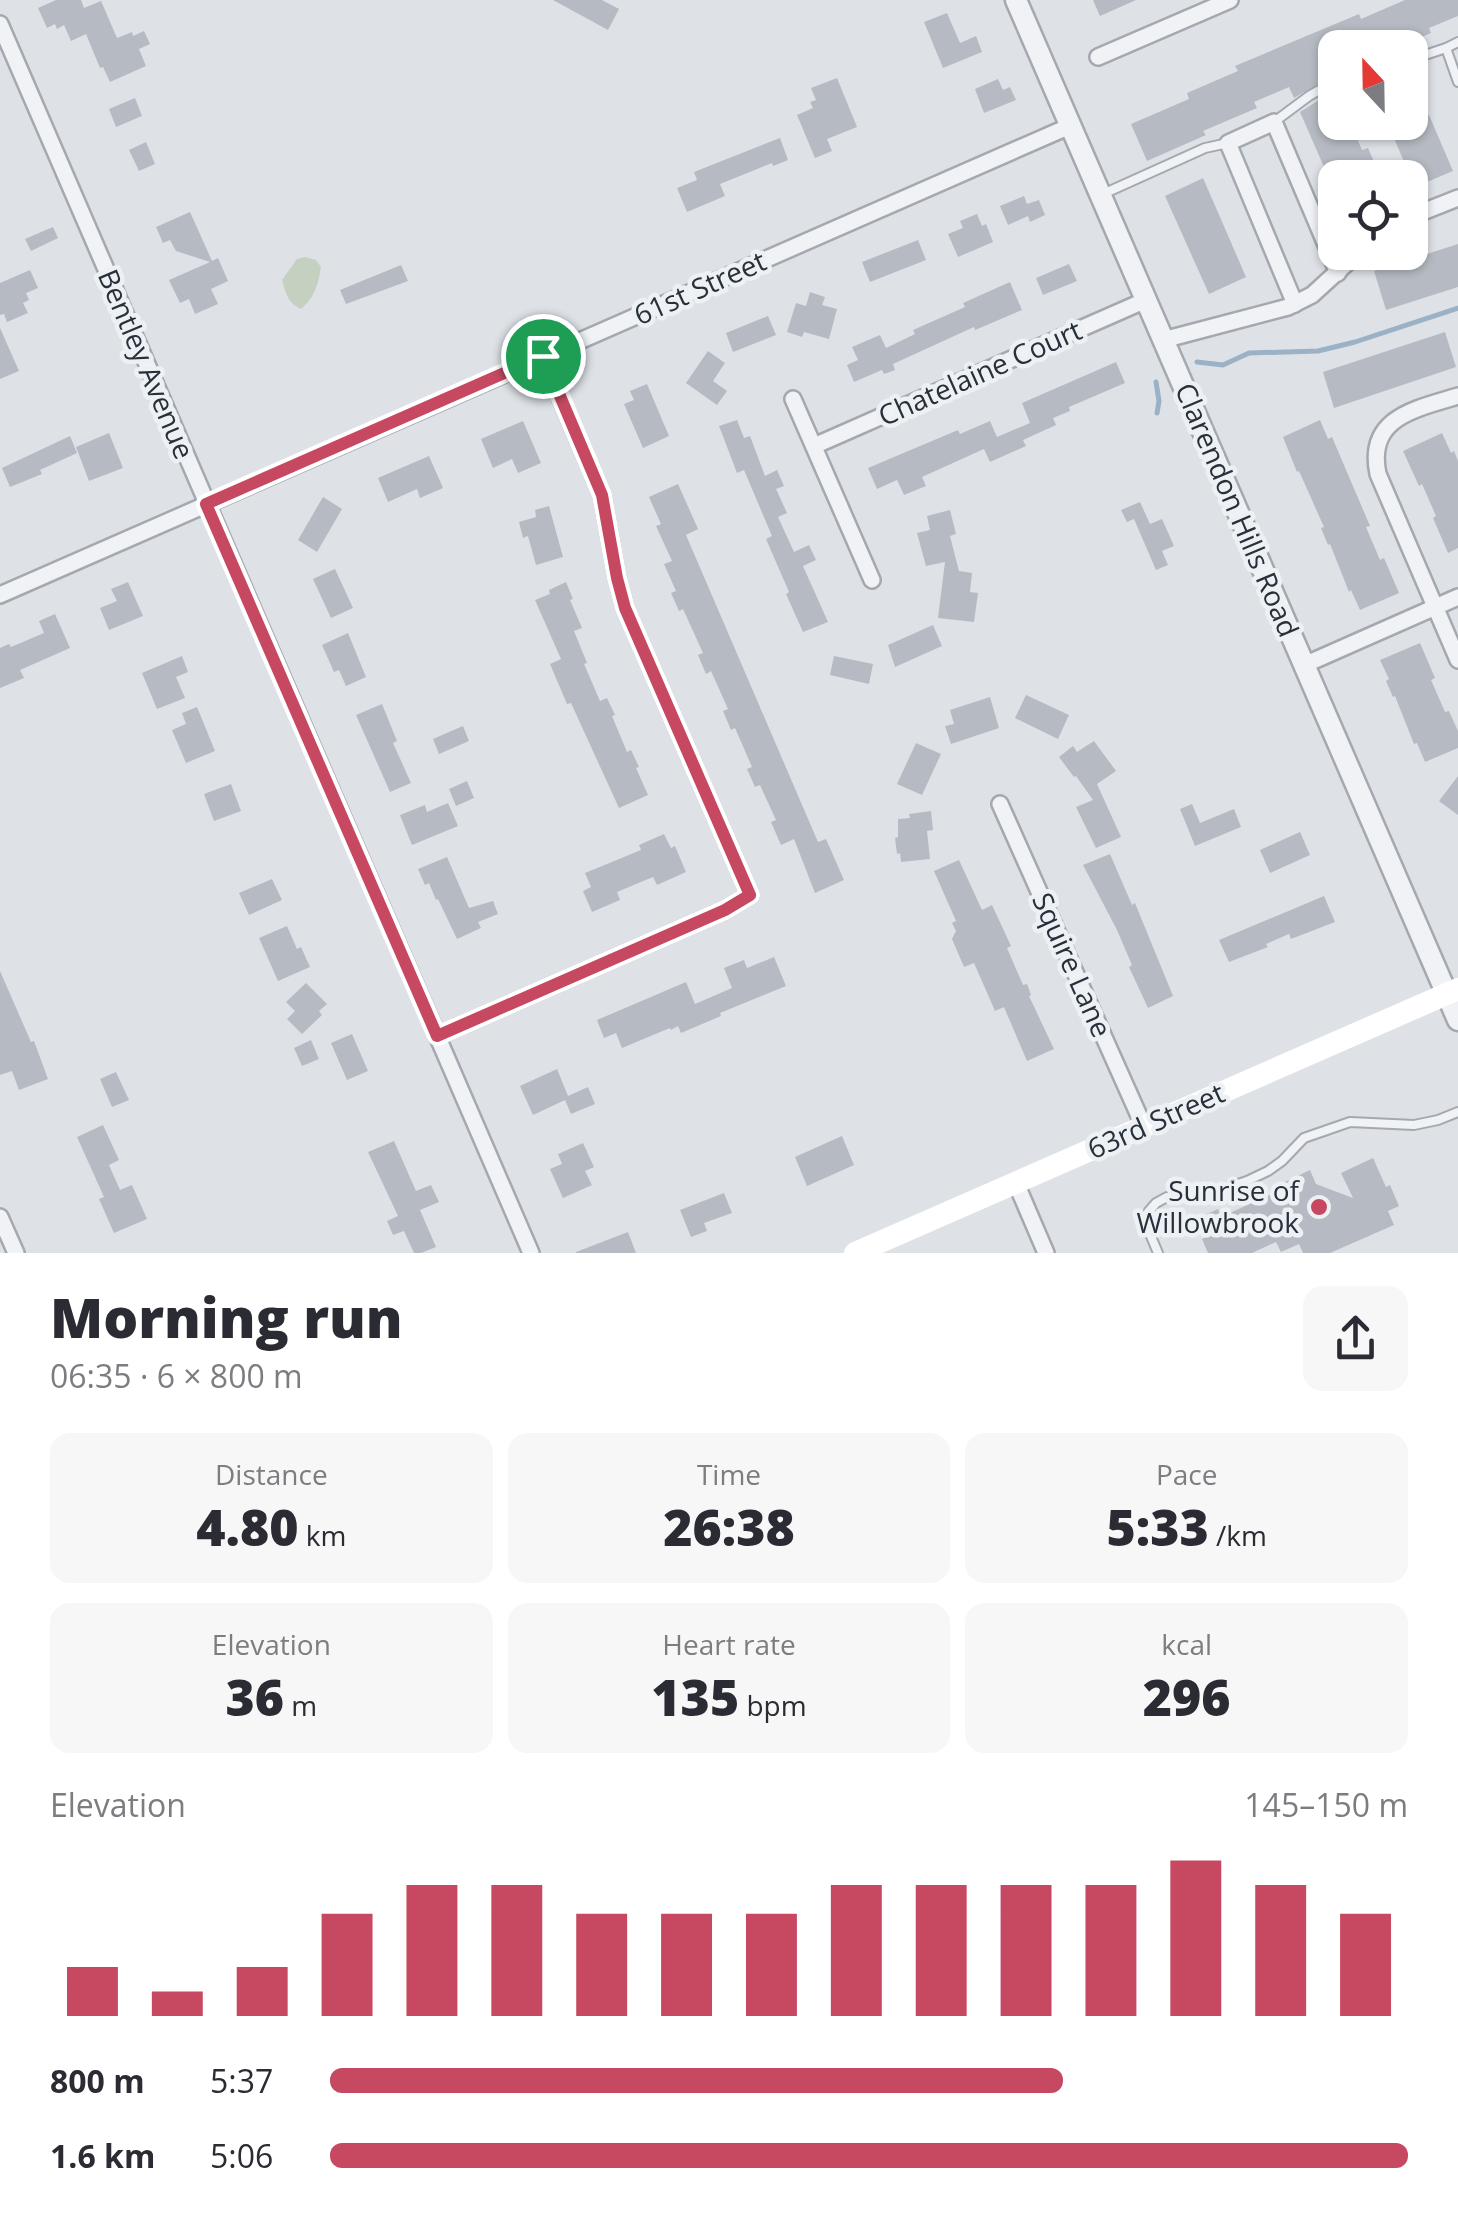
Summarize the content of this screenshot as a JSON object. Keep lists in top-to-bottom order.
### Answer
{
  "streets": {
    "main road": ["63rd Street"],
    "street": [
      "61st Street",
      "Bentley Avenue",
      "Chatelaine Court",
      "Clarendon Hills Road",
      "Squire Lane"
    ]
  },
  "crossings": [
    ["61st Street", "Bentley Avenue"],
    ["61st Street", "Clarendon Hills Road"],
    ["Chatelaine Court", "Clarendon Hills Road"],
    ["Clarendon Hills Road", "63rd Street"],
    ["Squire Lane", "63rd Street"]
  ],
  "places": ["Sunrise of Willowbrook"],
  "north": "top",
  "page": {
    "heading": ["Morning run", "06:35 · 6 × 800 m"],
    "stats": [
      ["Distance", "4.80 km"],
      ["Time", "26:38"],
      ["Pace", "5:33 /km"],
      ["Elevation", "36 m"],
      ["Heart rate", "135 bpm"],
      ["kcal", "296"]
    ],
    "chart": ["Elevation", "145–150 m"],
    "list": [
      {
        "name": "800 m",
        "note": "5:37"
      },
      {
        "name": "1.6 km",
        "note": "5:06"
      }
    ]
  }
}
